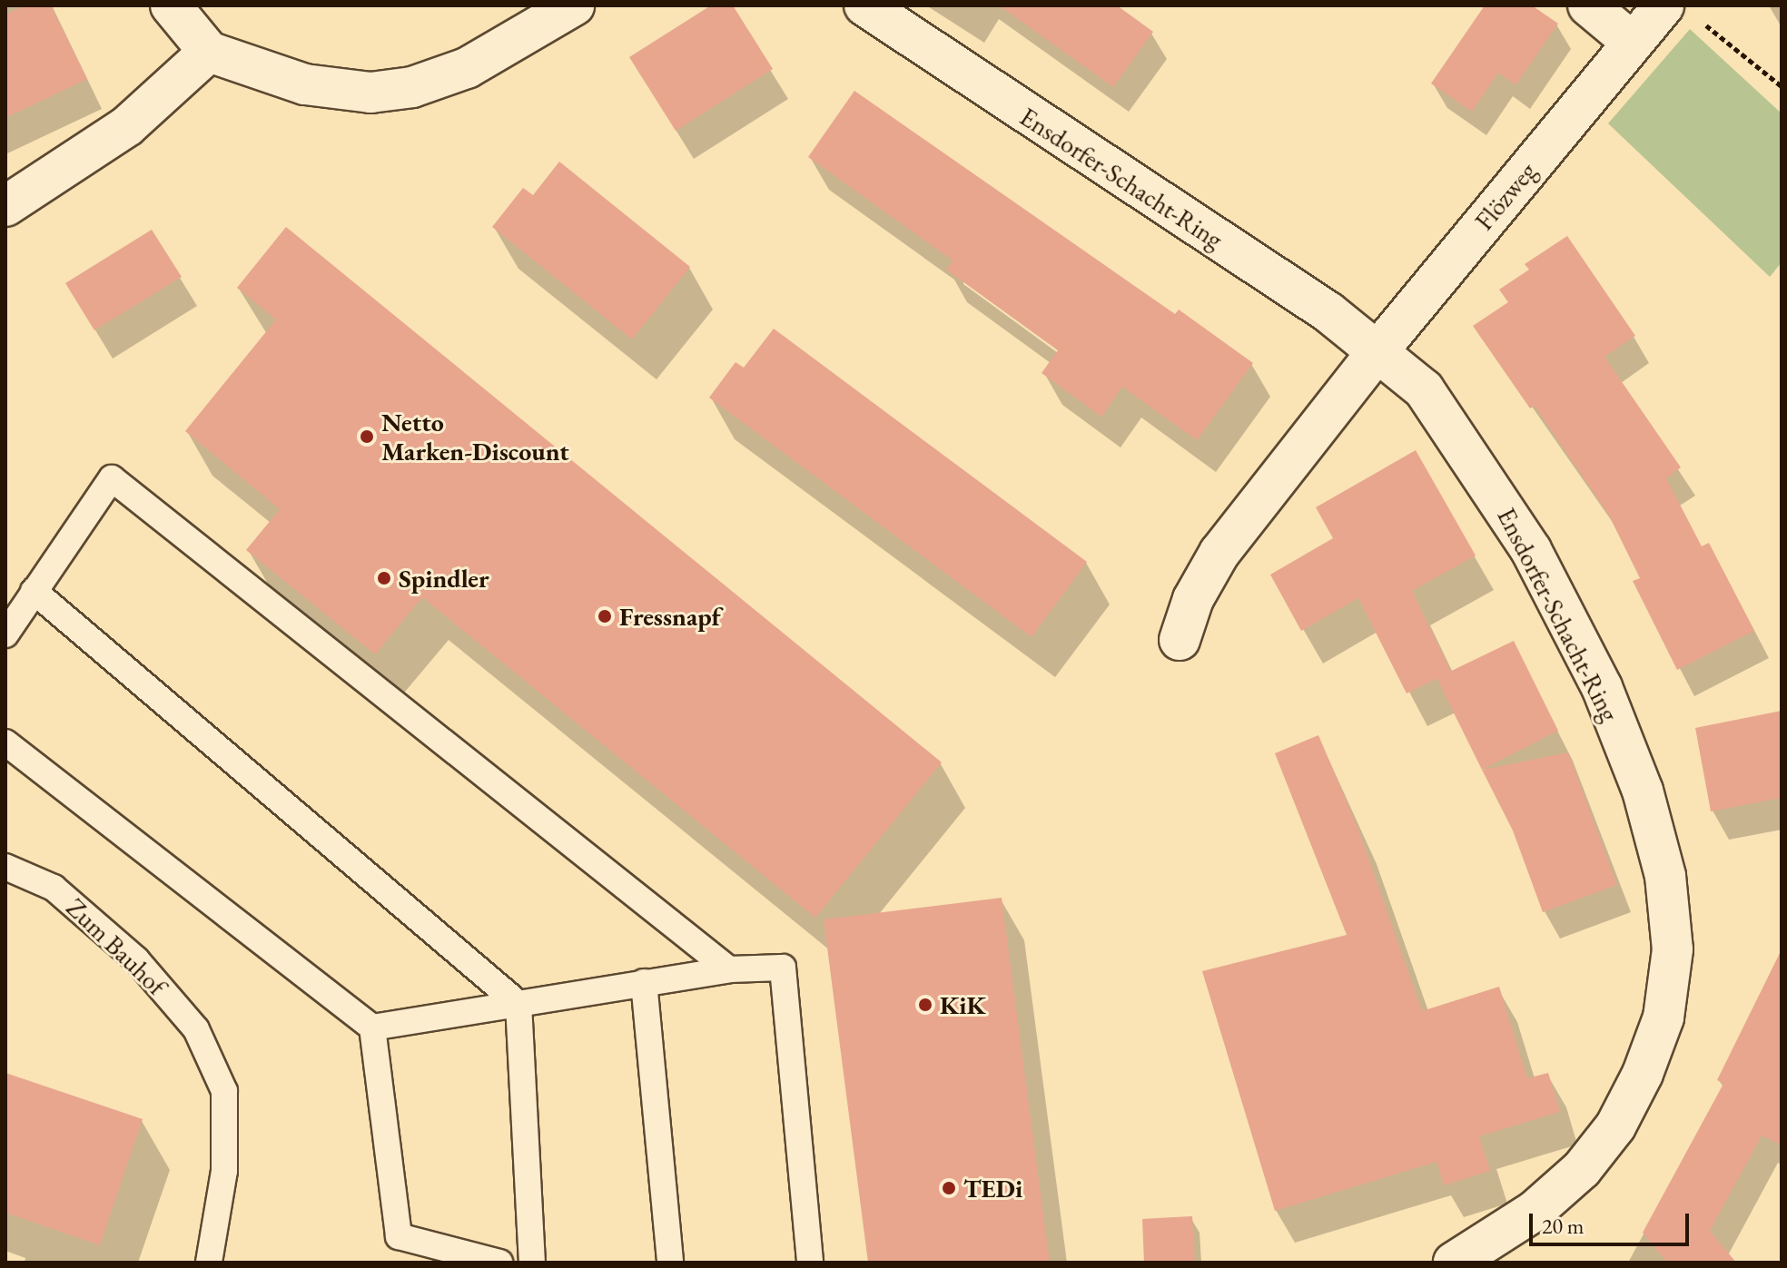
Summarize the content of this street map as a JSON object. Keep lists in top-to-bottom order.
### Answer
{
  "streets": {
    "street": ["Ensdorfer-Schacht-Ring", "Flözweg"],
    "lane": ["Zum Bauhof"]
  },
  "crossings": [
    ["Ensdorfer-Schacht-Ring", "Flözweg"]
  ],
  "places": [
    "Netto Marken-Discount",
    "Spindler",
    "Fressnapf",
    "KiK",
    "TEDi"
  ],
  "scale_bar": "20 m"
}
